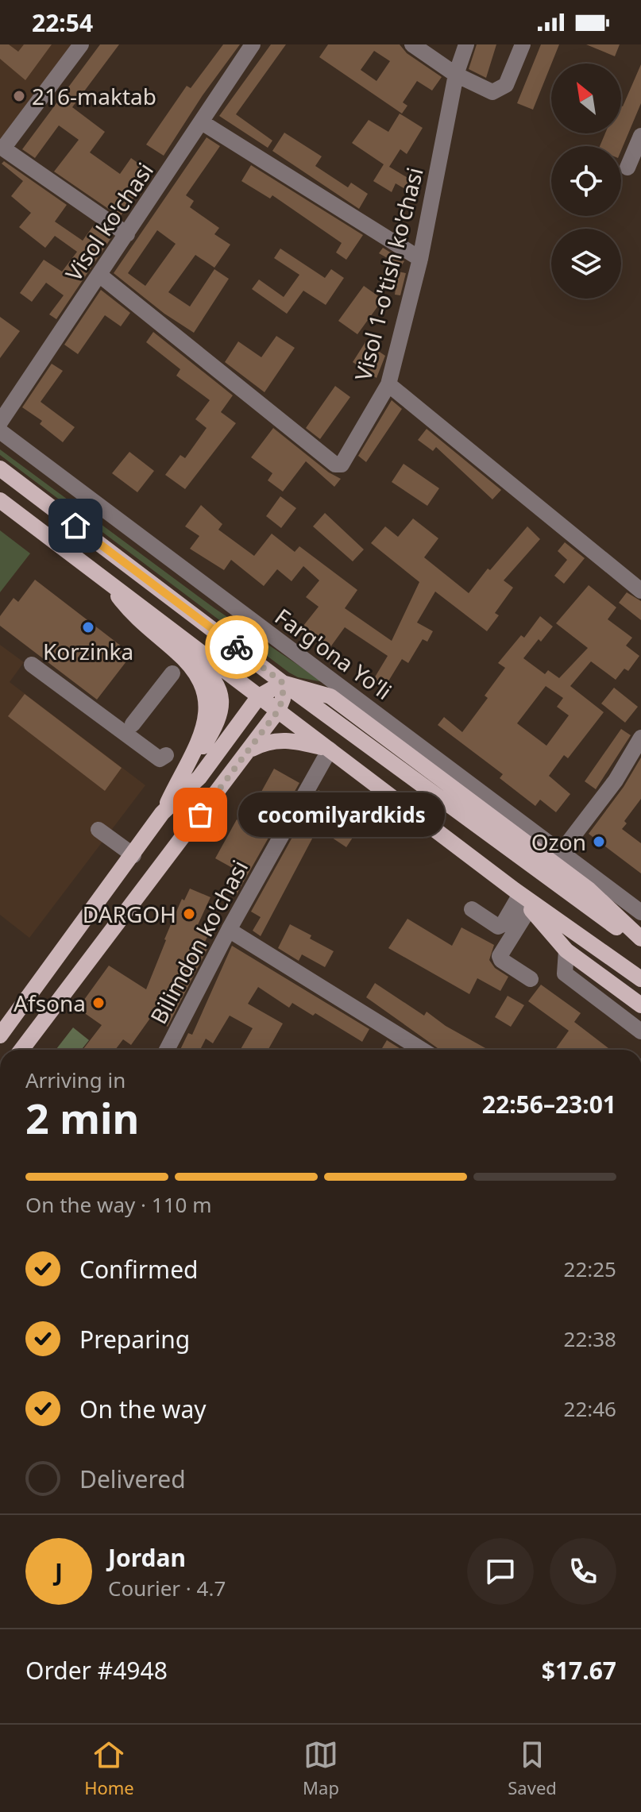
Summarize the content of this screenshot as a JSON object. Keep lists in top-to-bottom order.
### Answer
{
  "streets": {
    "street": [
      "Visol ko'chasi",
      "Visol 1-o'tish ko'chasi",
      "Farg'ona Yo'li",
      "Bilimdon ko'chasi"
    ]
  },
  "crossings": [
    ["Visol ko'chasi", "Visol 1-o'tish ko'chasi"]
  ],
  "places": [
    "216-maktab",
    "Korzinka",
    "cocomilyardkids",
    "Ozon",
    "DARGOH",
    "Afsona"
  ],
  "north": "top left",
  "page": {
    "status": "22:54",
    "bubble": "cocomilyardkids",
    "heading": ["2 min", "Arriving in", "22:56–23:01"],
    "panel": [
      "Jordan",
      "Courier · 4.7",
      "Order #4948",
      "$17.67"
    ],
    "bar": "On the way · 110 m",
    "list": [
      ["Confirmed", "22:25"],
      ["Preparing", "22:38"],
      ["On the way", "22:46"],
      "Delivered"
    ],
    "round": "J",
    "tabs": ["Home", "Map", "Saved"]
  }
}
